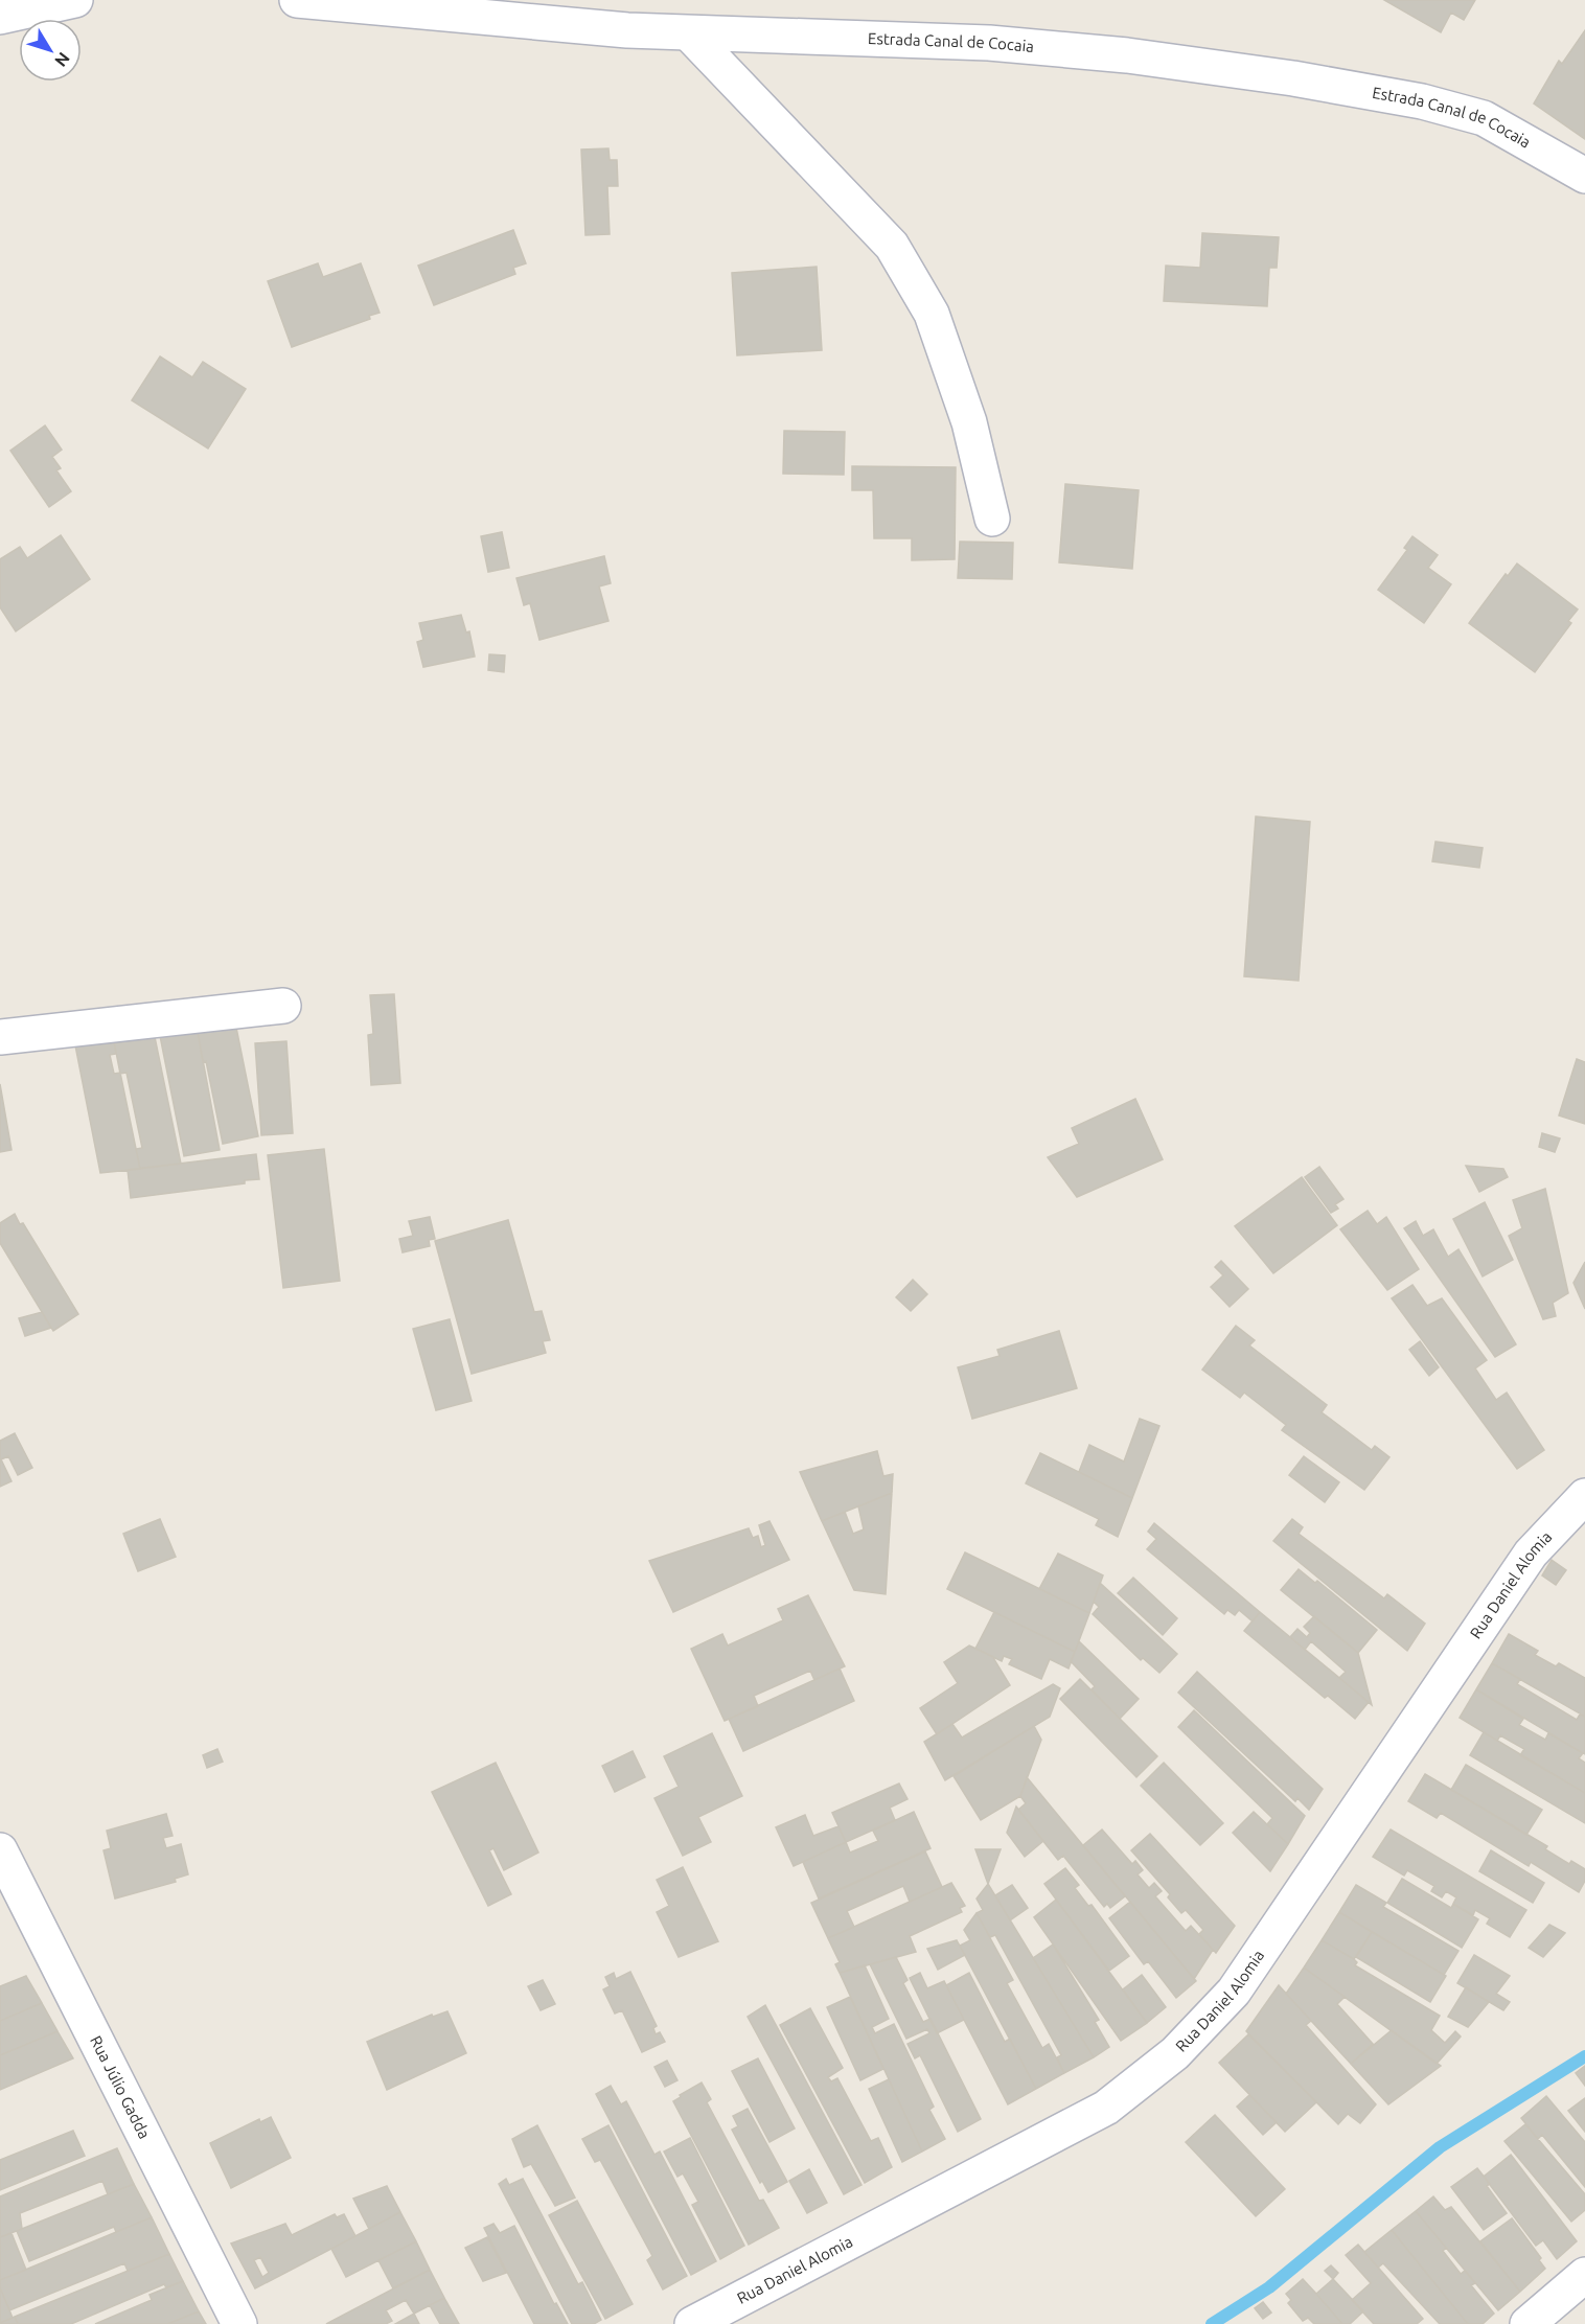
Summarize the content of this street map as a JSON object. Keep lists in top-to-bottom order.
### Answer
{
  "streets": {
    "street": ["Estrada Canal de Cocaia", "Rua Daniel Alomia", "Rua Júlio Gadda"]
  },
  "north": "bottom right"
}
